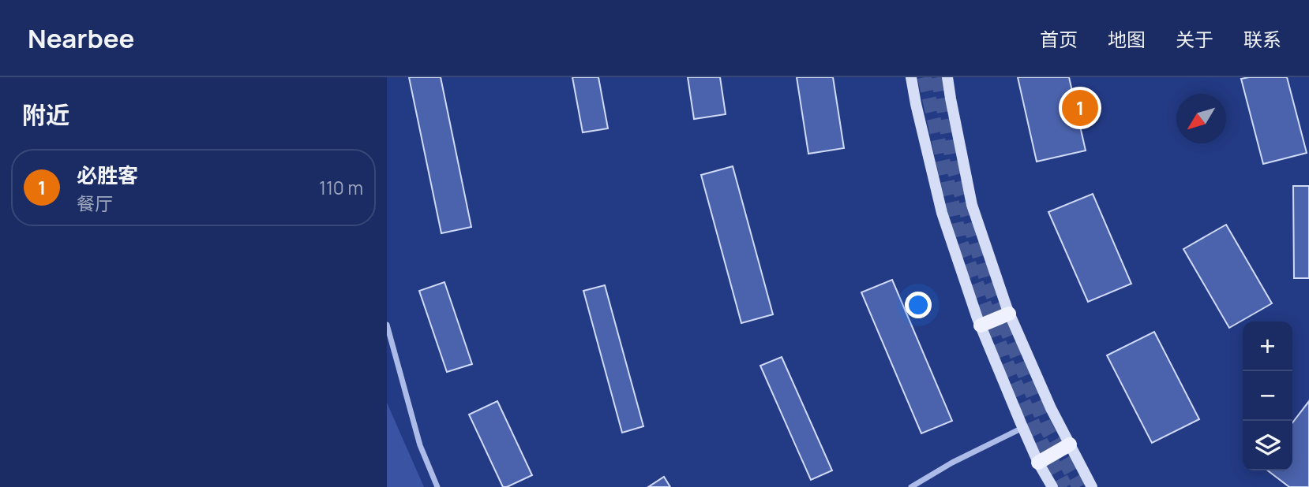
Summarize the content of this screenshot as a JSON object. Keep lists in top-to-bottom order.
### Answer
{
  "north": "bottom left",
  "page": {
    "header": "Nearbee",
    "nav": [
      "首页",
      "地图",
      "关于",
      "联系"
    ],
    "heading": "附近",
    "pins": "1",
    "list": [
      {
        "mark": "1",
        "name": "必胜客",
        "note": "餐厅",
        "value": "110 m"
      }
    ],
    "map_buttons": ["+", "−"]
  }
}
